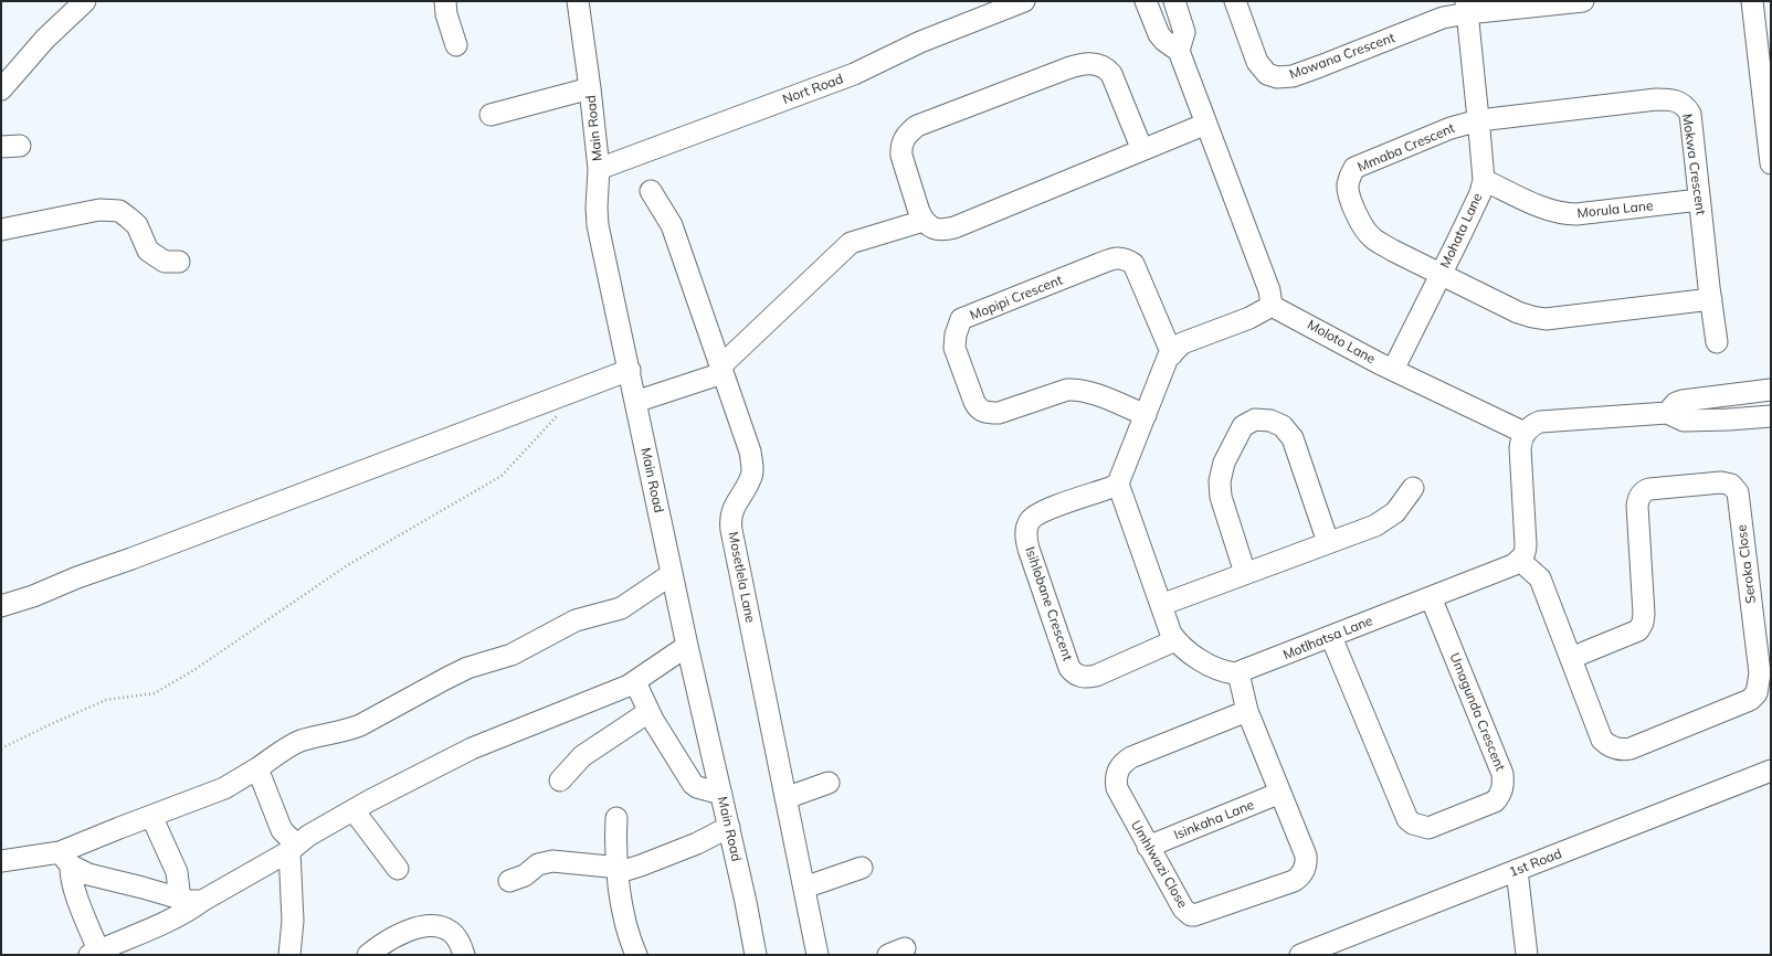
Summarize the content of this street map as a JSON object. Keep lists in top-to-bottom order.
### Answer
{
  "streets": {
    "street": [
      "Mowana Crescent",
      "Nort Road",
      "Main Road",
      "Mmaba Crescent",
      "Mokwa Crescent",
      "Morula Lane",
      "Mohata Lane",
      "Mopipi Crescent",
      "Moloto Lane",
      "Seroka Close",
      "Mosetlela Lane",
      "Isihlobane Crescent",
      "Motlhatsa Lane",
      "Umagunda Crescent",
      "Isinkaha Lane",
      "1st Road",
      "Umhlwazi Close"
    ]
  },
  "crossings": [
    ["Mowana Crescent", "Mohata Lane"],
    ["Nort Road", "Main Road"],
    ["Mmaba Crescent", "Mokwa Crescent"],
    ["Mmaba Crescent", "Mohata Lane"],
    ["Mokwa Crescent", "Morula Lane"],
    ["Mokwa Crescent", "Mohata Lane"],
    ["Morula Lane", "Mohata Lane"],
    ["Mohata Lane", "Moloto Lane"],
    ["Seroka Close", "Motlhatsa Lane"],
    ["Motlhatsa Lane", "Umagunda Crescent"],
    ["Motlhatsa Lane", "Umhlwazi Close"],
    ["Isinkaha Lane", "Umhlwazi Close"]
  ]
}
